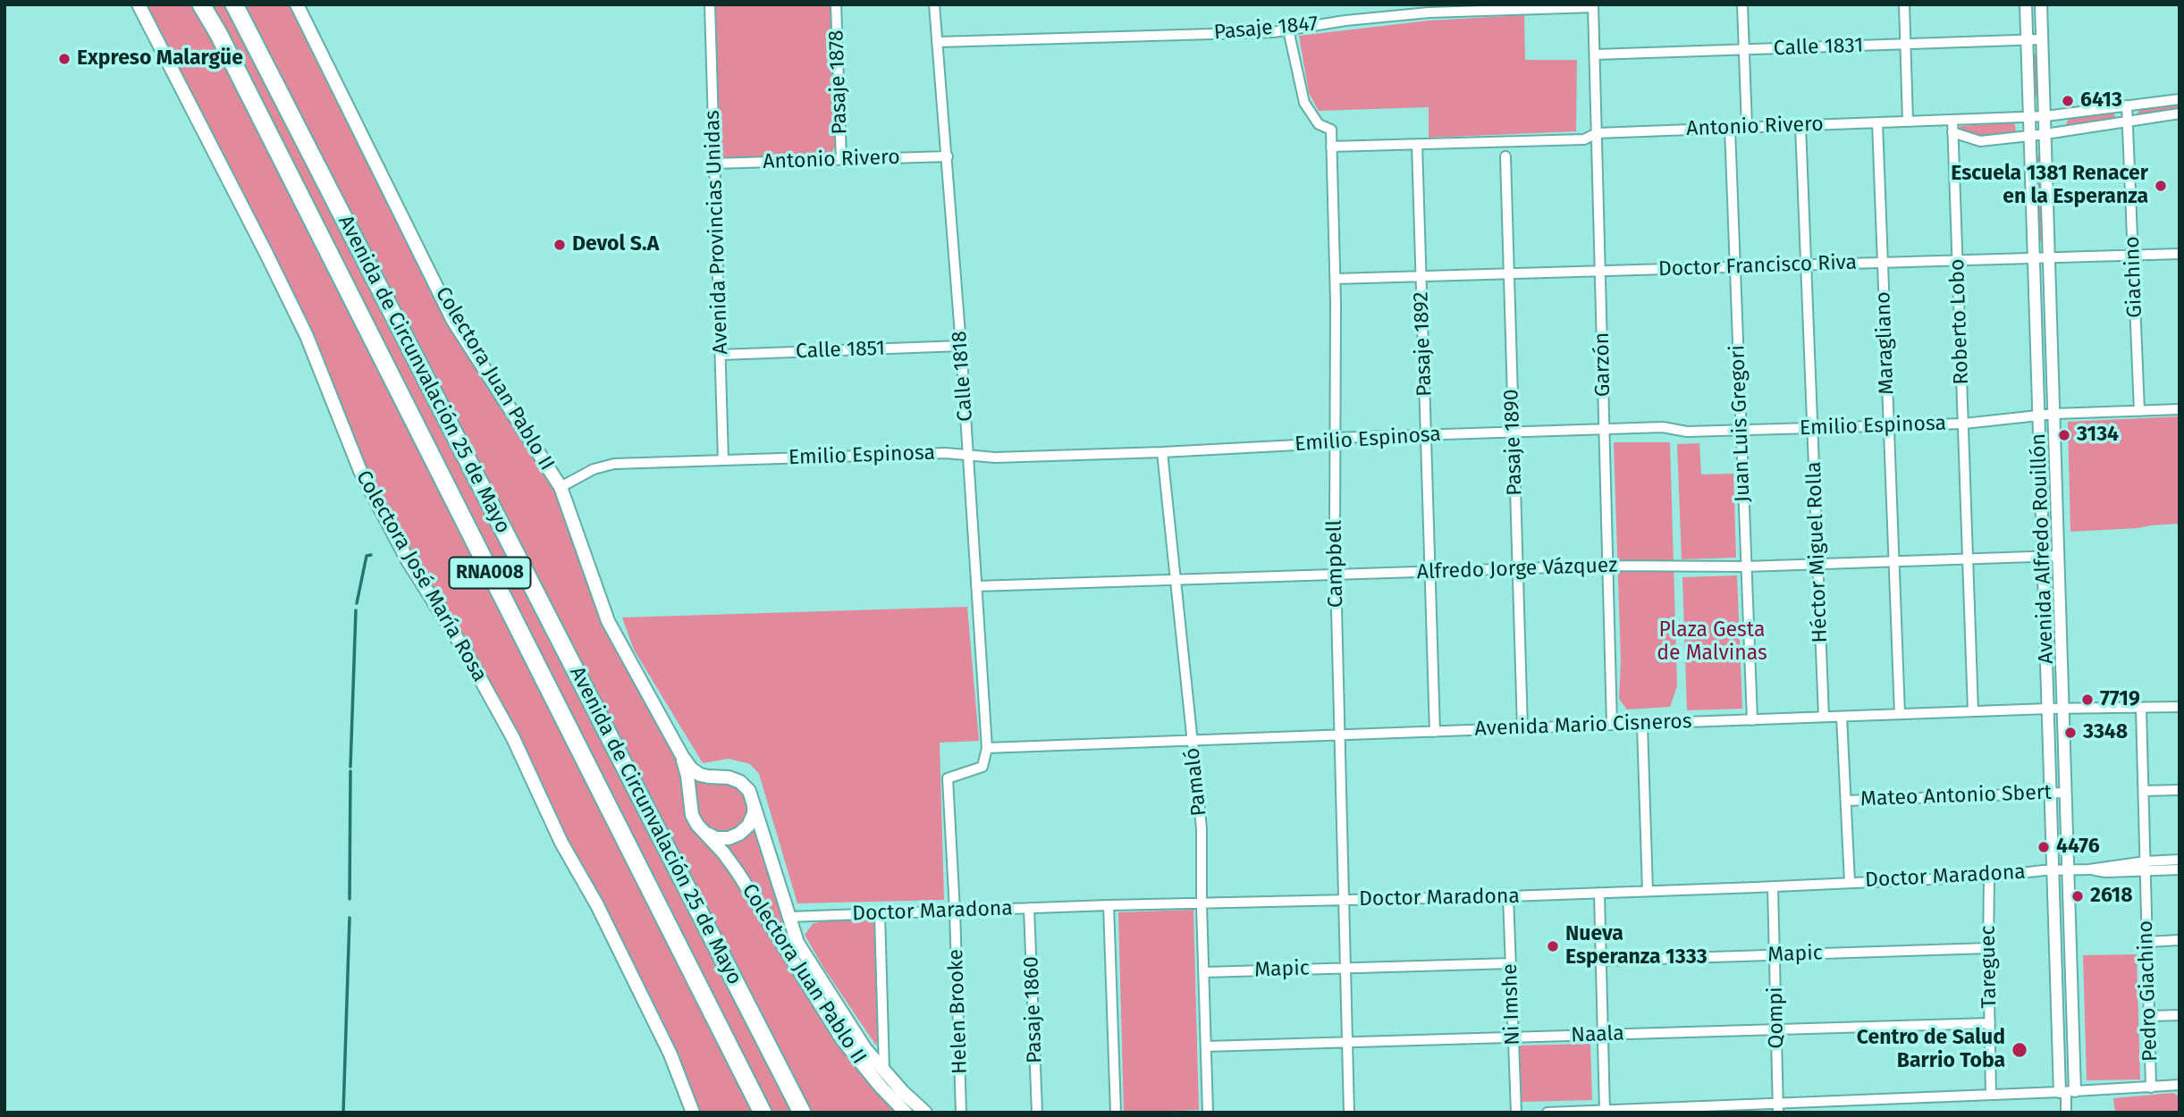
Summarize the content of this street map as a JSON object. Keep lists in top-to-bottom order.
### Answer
{
  "streets": {
    "highway": ["Avenida de Circunvalación 25 de Mayo", "RNA008"],
    "main road": ["Colectora Juan Pablo II", "Colectora José María Rosa"],
    "street": [
      "Pasaje 1847",
      "Calle 1831",
      "Pasaje 1878",
      "Antonio Rivero",
      "Avenida Provincias Unidas",
      "Doctor Francisco Riva",
      "Giachino",
      "Roberto Lobo",
      "Maragliano",
      "Pasaje 1892",
      "Calle 1851",
      "Garzón",
      "Calle 1818",
      "Juan Luis Gregori",
      "Emilio Espinosa",
      "Pasaje 1890",
      "Avenida Alfredo Rouillón",
      "Héctor Miguel Rolla",
      "Campbell",
      "Alfredo Jorge Vázquez",
      "Avenida Mario Cisneros",
      "Pamaló",
      "Mateo Antonio Sbert",
      "Doctor Maradona",
      "Mapic",
      "Tareguec",
      "Pedro Giachino",
      "Ni Imshe",
      "Pasaje 1860",
      "Helen Brooke",
      "Qompi",
      "Naala"
    ]
  },
  "crossings": [
    ["Pasaje 1847", "Garzón"],
    ["Pasaje 1847", "Calle 1818"],
    ["Pasaje 1847", "Campbell"],
    ["Calle 1831", "Garzón"],
    ["Calle 1831", "Avenida Alfredo Rouillón"],
    ["Pasaje 1878", "Antonio Rivero"],
    ["Antonio Rivero", "Avenida Provincias Unidas"],
    ["Antonio Rivero", "Giachino"],
    ["Antonio Rivero", "Roberto Lobo"],
    ["Antonio Rivero", "Maragliano"],
    ["Antonio Rivero", "Pasaje 1892"],
    ["Antonio Rivero", "Garzón"],
    ["Antonio Rivero", "Calle 1818"],
    ["Antonio Rivero", "Juan Luis Gregori"],
    ["Antonio Rivero", "Avenida Alfredo Rouillón"],
    ["Antonio Rivero", "Héctor Miguel Rolla"],
    ["Antonio Rivero", "Campbell"],
    ["Avenida Provincias Unidas", "Calle 1851"],
    ["Avenida Provincias Unidas", "Emilio Espinosa"],
    ["Doctor Francisco Riva", "Giachino"],
    ["Doctor Francisco Riva", "Roberto Lobo"],
    ["Doctor Francisco Riva", "Maragliano"],
    ["Doctor Francisco Riva", "Pasaje 1892"],
    ["Doctor Francisco Riva", "Garzón"],
    ["Doctor Francisco Riva", "Juan Luis Gregori"],
    ["Doctor Francisco Riva", "Pasaje 1890"],
    ["Doctor Francisco Riva", "Avenida Alfredo Rouillón"],
    ["Doctor Francisco Riva", "Héctor Miguel Rolla"],
    ["Doctor Francisco Riva", "Campbell"],
    ["Giachino", "Emilio Espinosa"],
    ["Roberto Lobo", "Emilio Espinosa"],
    ["Roberto Lobo", "Alfredo Jorge Vázquez"],
    ["Roberto Lobo", "Avenida Mario Cisneros"],
    ["Maragliano", "Emilio Espinosa"],
    ["Maragliano", "Alfredo Jorge Vázquez"],
    ["Maragliano", "Avenida Mario Cisneros"],
    ["Pasaje 1892", "Emilio Espinosa"],
    ["Pasaje 1892", "Alfredo Jorge Vázquez"],
    ["Pasaje 1892", "Avenida Mario Cisneros"],
    ["Calle 1851", "Calle 1818"],
    ["Garzón", "Emilio Espinosa"],
    ["Garzón", "Alfredo Jorge Vázquez"],
    ["Garzón", "Avenida Mario Cisneros"],
    ["Calle 1818", "Emilio Espinosa"],
    ["Calle 1818", "Alfredo Jorge Vázquez"],
    ["Calle 1818", "Avenida Mario Cisneros"],
    ["Calle 1818", "Helen Brooke"],
    ["Colectora Juan Pablo II", "Emilio Espinosa"],
    ["Colectora Juan Pablo II", "Doctor Maradona"],
    ["Juan Luis Gregori", "Emilio Espinosa"],
    ["Juan Luis Gregori", "Alfredo Jorge Vázquez"],
    ["Juan Luis Gregori", "Avenida Mario Cisneros"],
    ["Emilio Espinosa", "Pasaje 1890"],
    ["Emilio Espinosa", "Avenida Alfredo Rouillón"],
    ["Emilio Espinosa", "Héctor Miguel Rolla"],
    ["Emilio Espinosa", "Campbell"],
    ["Emilio Espinosa", "Pamaló"],
    ["Pasaje 1890", "Alfredo Jorge Vázquez"],
    ["Pasaje 1890", "Avenida Mario Cisneros"],
    ["Avenida Alfredo Rouillón", "Alfredo Jorge Vázquez"],
    ["Avenida Alfredo Rouillón", "Avenida Mario Cisneros"],
    ["Avenida Alfredo Rouillón", "Mateo Antonio Sbert"],
    ["Avenida Alfredo Rouillón", "Doctor Maradona"],
    ["Héctor Miguel Rolla", "Alfredo Jorge Vázquez"],
    ["Héctor Miguel Rolla", "Avenida Mario Cisneros"],
    ["Campbell", "Alfredo Jorge Vázquez"],
    ["Campbell", "Avenida Mario Cisneros"],
    ["Campbell", "Doctor Maradona"],
    ["Campbell", "Mapic"],
    ["Campbell", "Naala"],
    ["Alfredo Jorge Vázquez", "Pamaló"],
    ["Avenida Mario Cisneros", "Pamaló"],
    ["Avenida Mario Cisneros", "Pedro Giachino"],
    ["Avenida Mario Cisneros", "Helen Brooke"],
    ["Pamaló", "Doctor Maradona"],
    ["Pamaló", "Mapic"],
    ["Pamaló", "Naala"],
    ["Doctor Maradona", "Tareguec"],
    ["Doctor Maradona", "Pedro Giachino"],
    ["Doctor Maradona", "Ni Imshe"],
    ["Doctor Maradona", "Pasaje 1860"],
    ["Doctor Maradona", "Helen Brooke"],
    ["Doctor Maradona", "Qompi"],
    ["Mapic", "Tareguec"],
    ["Mapic", "Ni Imshe"],
    ["Mapic", "Qompi"],
    ["Tareguec", "Naala"],
    ["Ni Imshe", "Naala"],
    ["Qompi", "Naala"]
  ],
  "parks": ["Plaza Gesta de Malvinas"],
  "places": [
    "Expreso Malargüe",
    "6413",
    "Escuela 1381 Renacer en la Esperanza",
    "Devol S.A",
    "3134",
    "7719",
    "3348",
    "4476",
    "2618",
    "Nueva Esperanza 1333",
    "Centro de Salud Barrio Toba"
  ]
}
